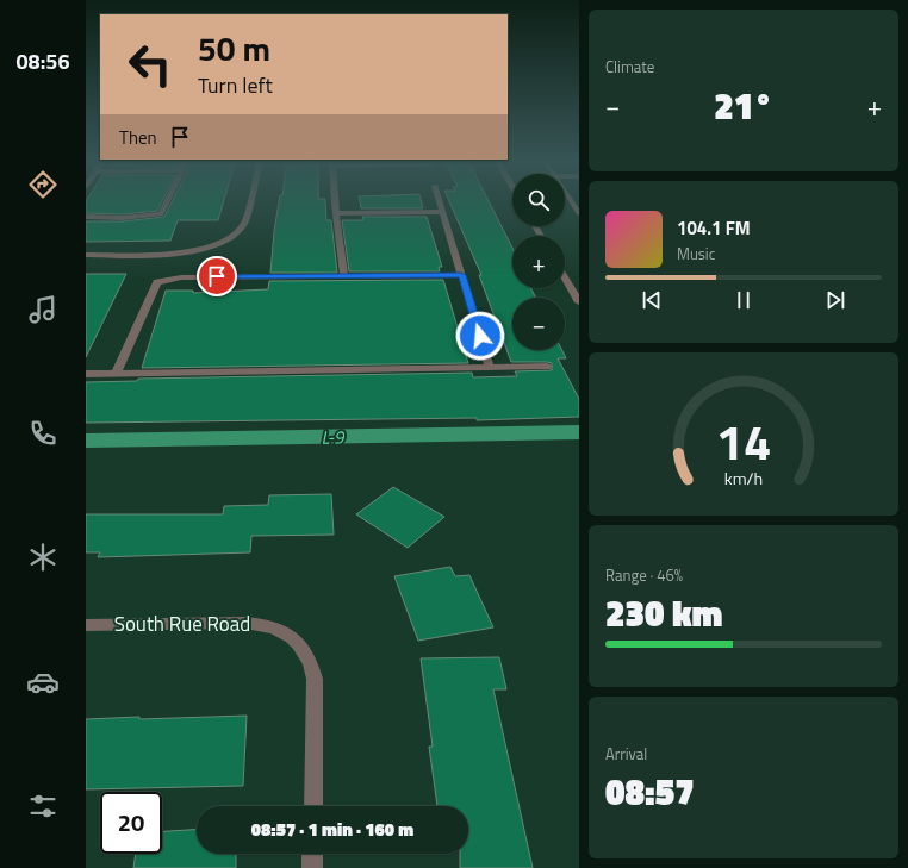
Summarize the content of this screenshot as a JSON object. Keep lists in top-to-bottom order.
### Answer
{
  "streets": {
    "street": ["South Rue Road"]
  },
  "water": ["L-9"],
  "page": {
    "tabs": "08:56",
    "tile": [
      "Climate",
      ["Range · 46%", "230 km"],
      ["Arrival", "08:57"]
    ],
    "turn": ["50 m", "Turn left"],
    "heat": ["−", "21°", "+"],
    "then": "Then",
    "map_buttons": ["+", "−"],
    "song": ["104.1 FM", "Music"],
    "limit": "20",
    "trip": "08:57 · 1 min · 160 m",
    "gauge": ["14", "km/h"]
  }
}
